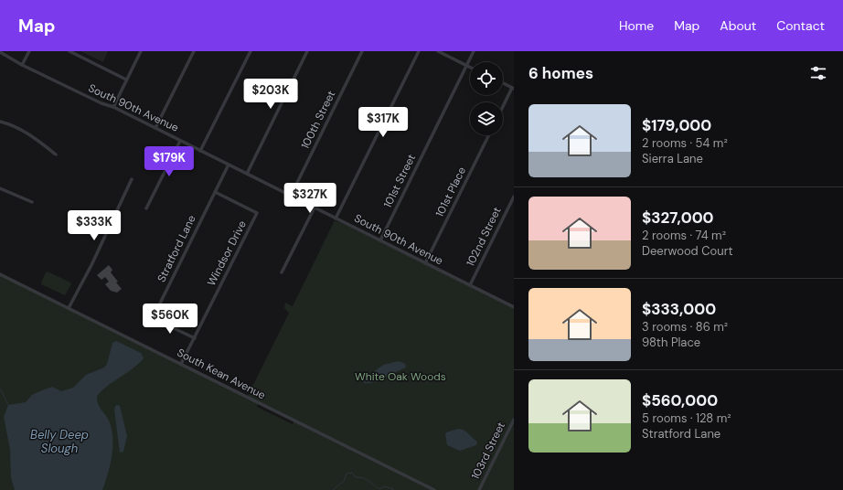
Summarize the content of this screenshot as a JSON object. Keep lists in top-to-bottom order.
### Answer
{
  "streets": {
    "street": [
      "South 90th Avenue",
      "100th Street",
      "101st Street",
      "101st Place",
      "102nd Street",
      "Stratford Lane",
      "Windsor Drive",
      "South Kean Avenue",
      "103rd Street"
    ]
  },
  "crossings": [
    ["South 90th Avenue", "100th Street"],
    ["South 90th Avenue", "101st Street"],
    ["South 90th Avenue", "101st Place"],
    ["South 90th Avenue", "102nd Street"],
    ["South 90th Avenue", "Stratford Lane"],
    ["Stratford Lane", "Windsor Drive"],
    ["Windsor Drive", "South Kean Avenue"]
  ],
  "water": ["Belly Deep Slough"],
  "parks": ["White Oak Woods"],
  "page": {
    "header": "Map",
    "nav": [
      "Home",
      "Map",
      "About",
      "Contact"
    ],
    "heading": "6 homes",
    "price": [
      "$203K",
      "$317K",
      "$179K",
      "$327K",
      "$333K",
      "$560K"
    ],
    "list": [
      {
        "name": "$179,000",
        "note": "2 rooms · 54 m² · Sierra Lane"
      },
      {
        "name": "$327,000",
        "note": "2 rooms · 74 m² · Deerwood Court"
      },
      {
        "name": "$333,000",
        "note": "3 rooms · 86 m² · 98th Place"
      },
      {
        "name": "$560,000",
        "note": "5 rooms · 128 m² · Stratford Lane"
      }
    ]
  }
}
